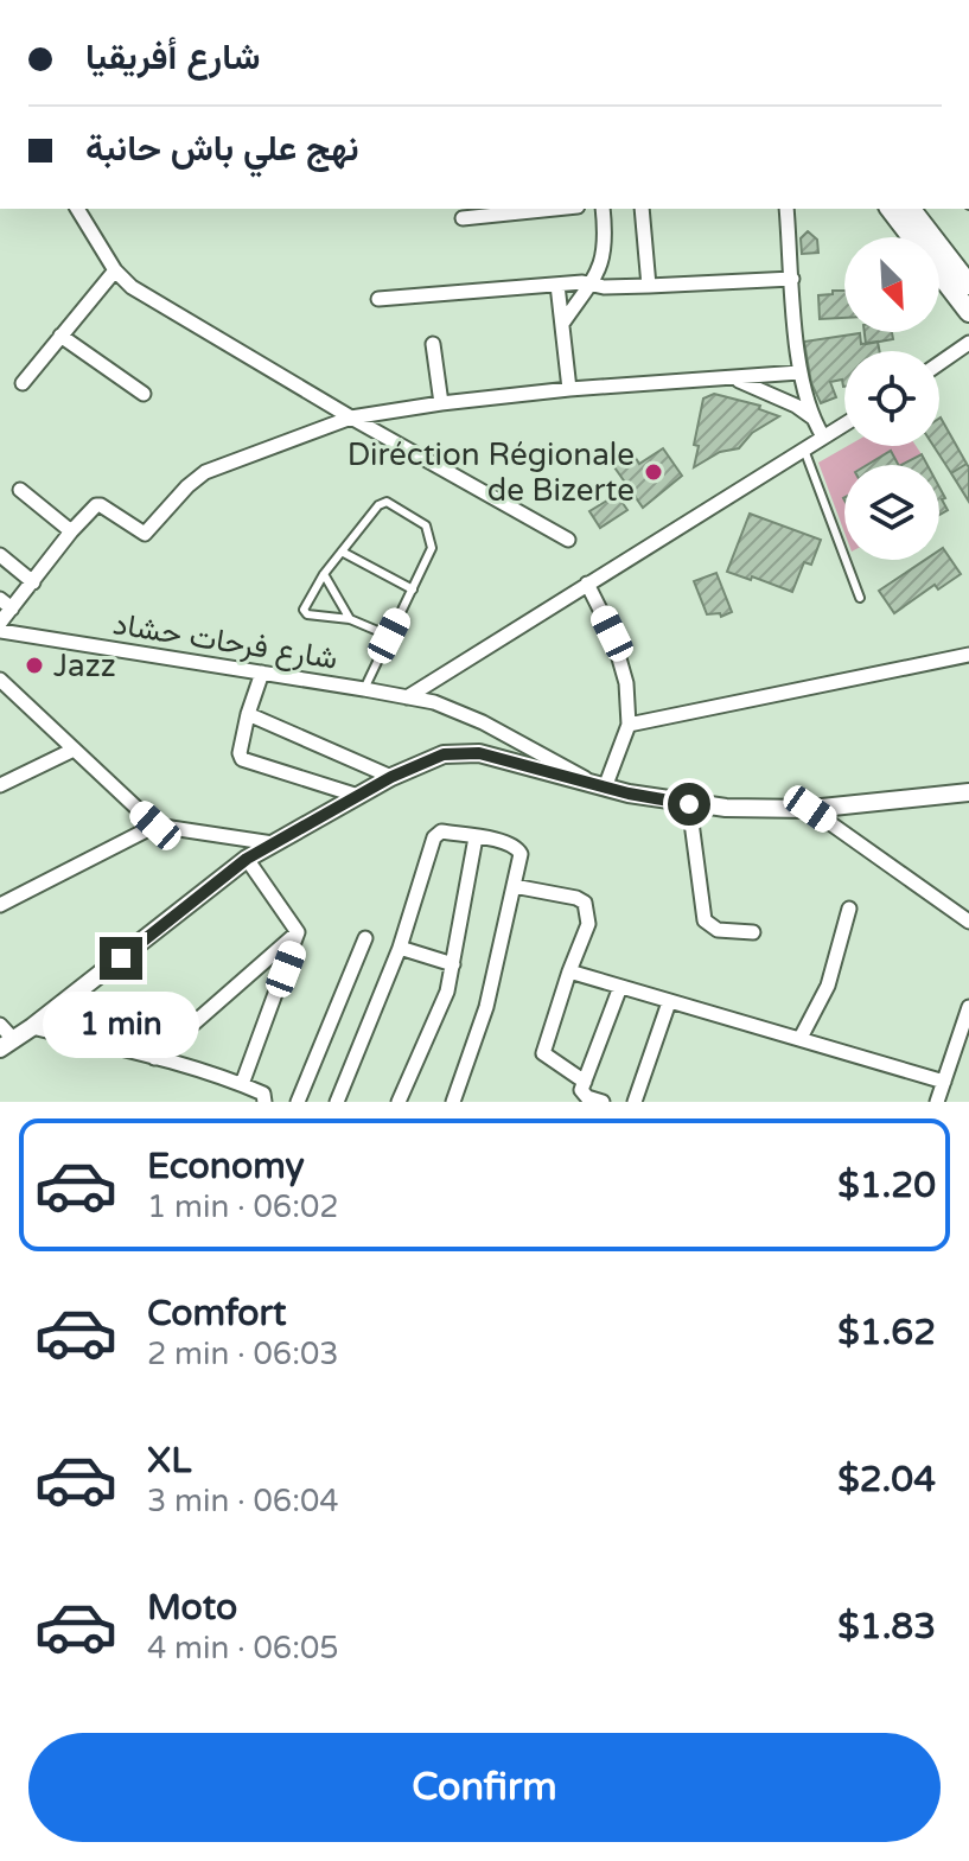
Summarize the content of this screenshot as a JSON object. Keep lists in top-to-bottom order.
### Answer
{
  "streets": {
    "street": ["شارع فرحات حشاد"]
  },
  "places": ["Diréction Régionale de Bizerte", "Jazz"],
  "north": "bottom right",
  "page": {
    "banner": ["شارع أفريقيا", "نهج علي باش حانبة"],
    "bubble": "1 min",
    "list": [
      {
        "name": "Economy",
        "note": "1 min · 06:02",
        "value": "$1.20"
      },
      {
        "name": "Comfort",
        "note": "2 min · 06:03",
        "value": "$1.62"
      },
      {
        "name": "XL",
        "note": "3 min · 06:04",
        "value": "$2.04"
      },
      {
        "name": "Moto",
        "note": "4 min · 06:05",
        "value": "$1.83"
      }
    ],
    "buttons": "Confirm"
  }
}
